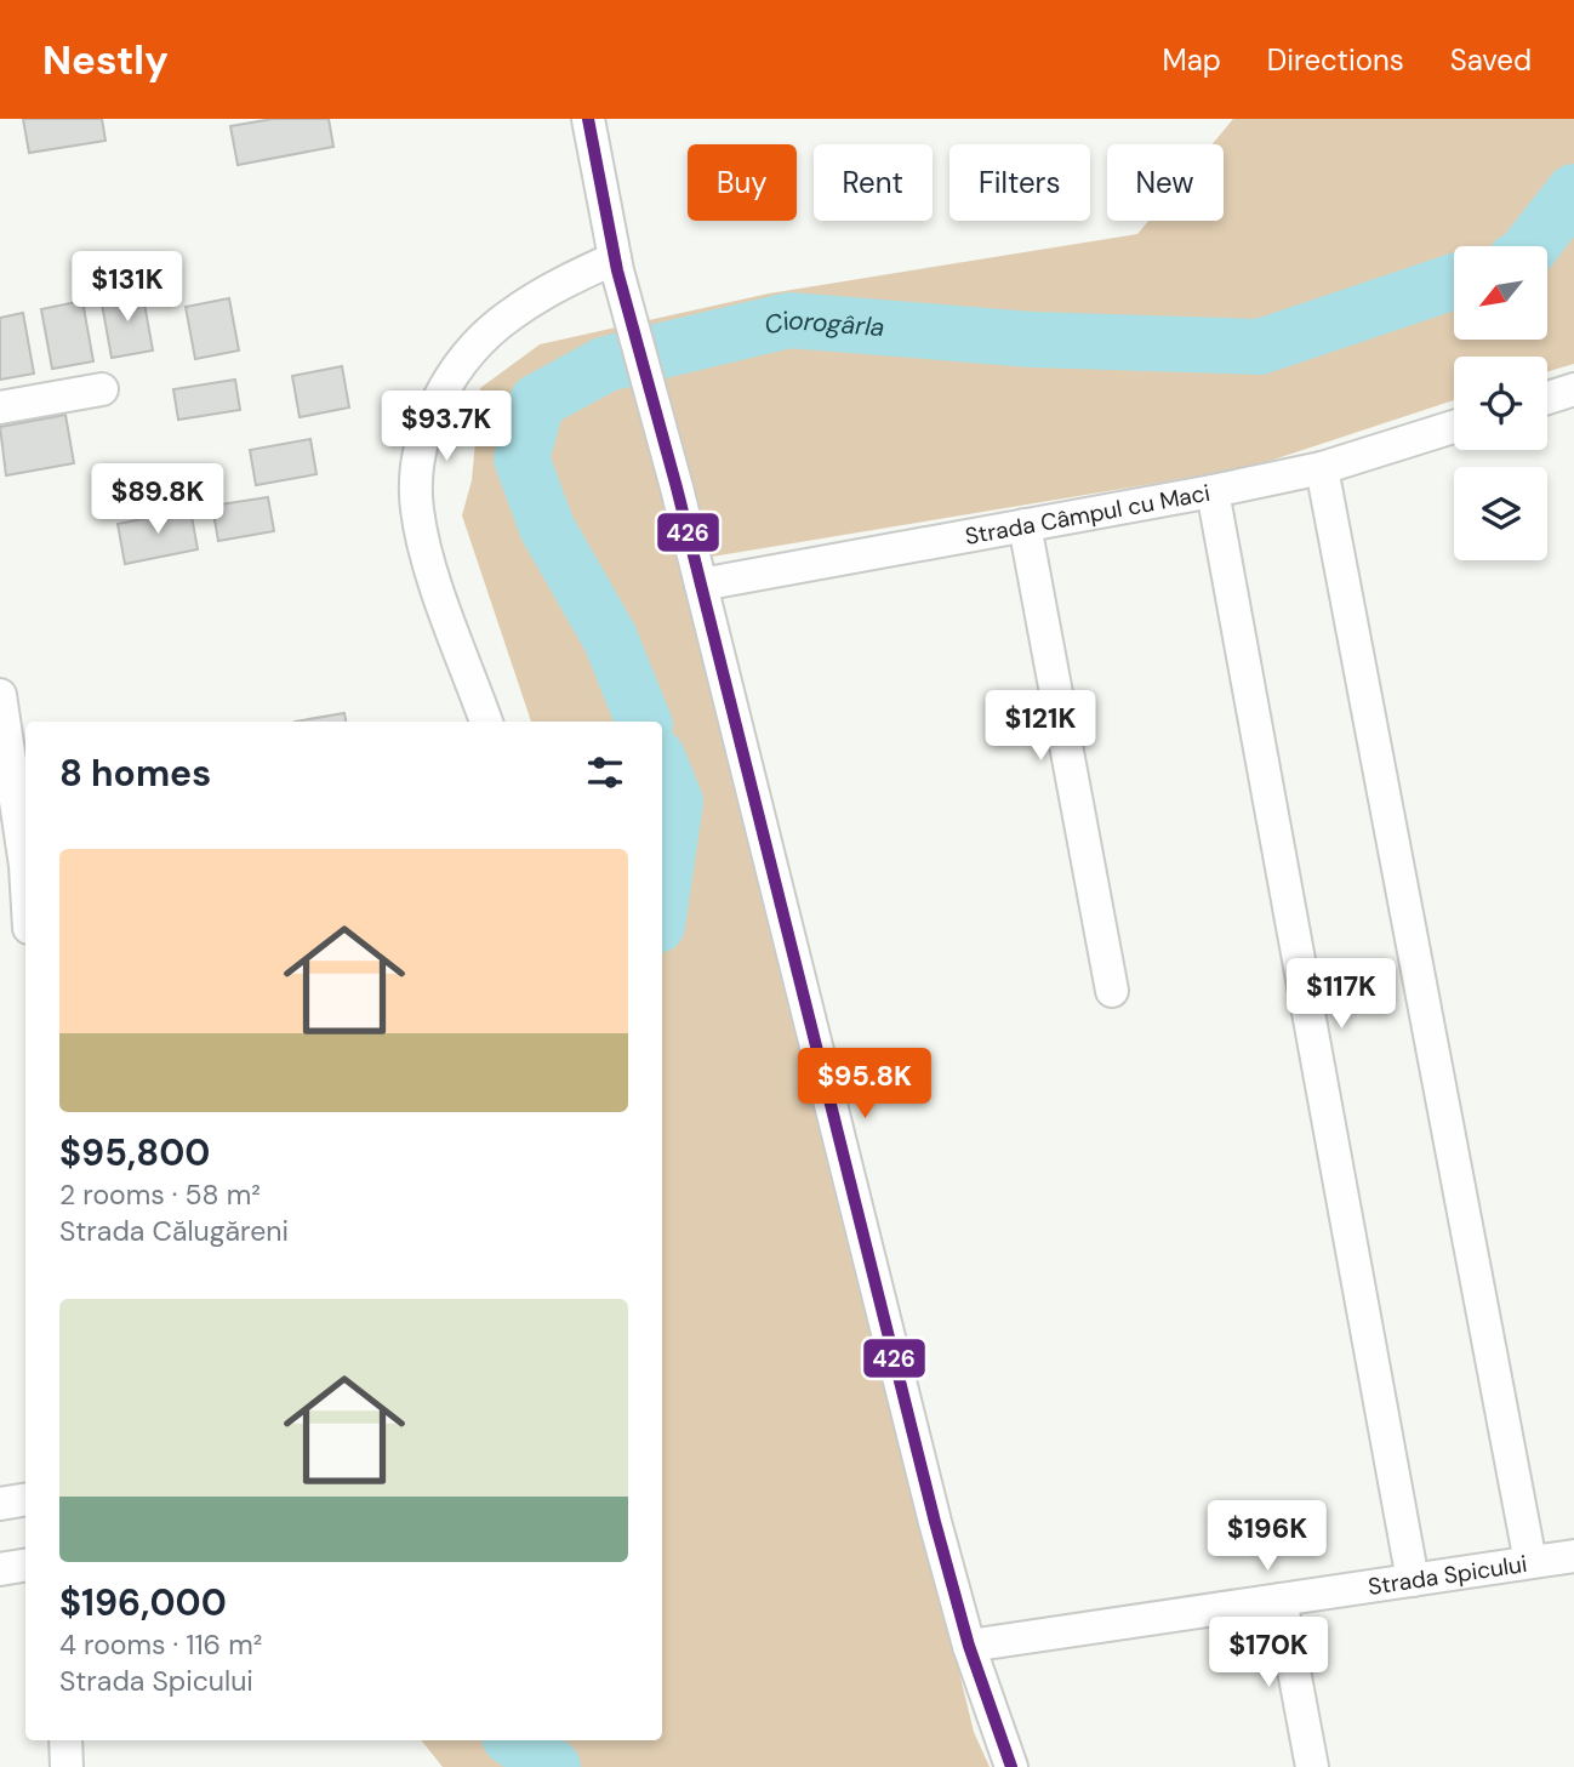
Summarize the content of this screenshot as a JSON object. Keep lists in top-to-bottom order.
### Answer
{
  "streets": {
    "street": ["Strada Câmpul cu Maci", "Strada Spicului"]
  },
  "water": ["Ciorogârla"],
  "lines": ["transit line 426"],
  "north": "bottom left",
  "page": {
    "header": "Nestly",
    "nav": ["Map", "Directions", "Saved"],
    "chip": [
      "Buy",
      "Rent",
      "Filters",
      "New"
    ],
    "price": [
      "$131K",
      "$93.7K",
      "$89.8K",
      "$121K",
      "$117K",
      "$95.8K",
      "$196K",
      "$170K"
    ],
    "heading": "8 homes",
    "list": [
      {
        "name": "$95,800",
        "note": "2 rooms · 58 m² · Strada Călugăreni"
      },
      {
        "name": "$196,000",
        "note": "4 rooms · 116 m² · Strada Spicului"
      }
    ]
  }
}
